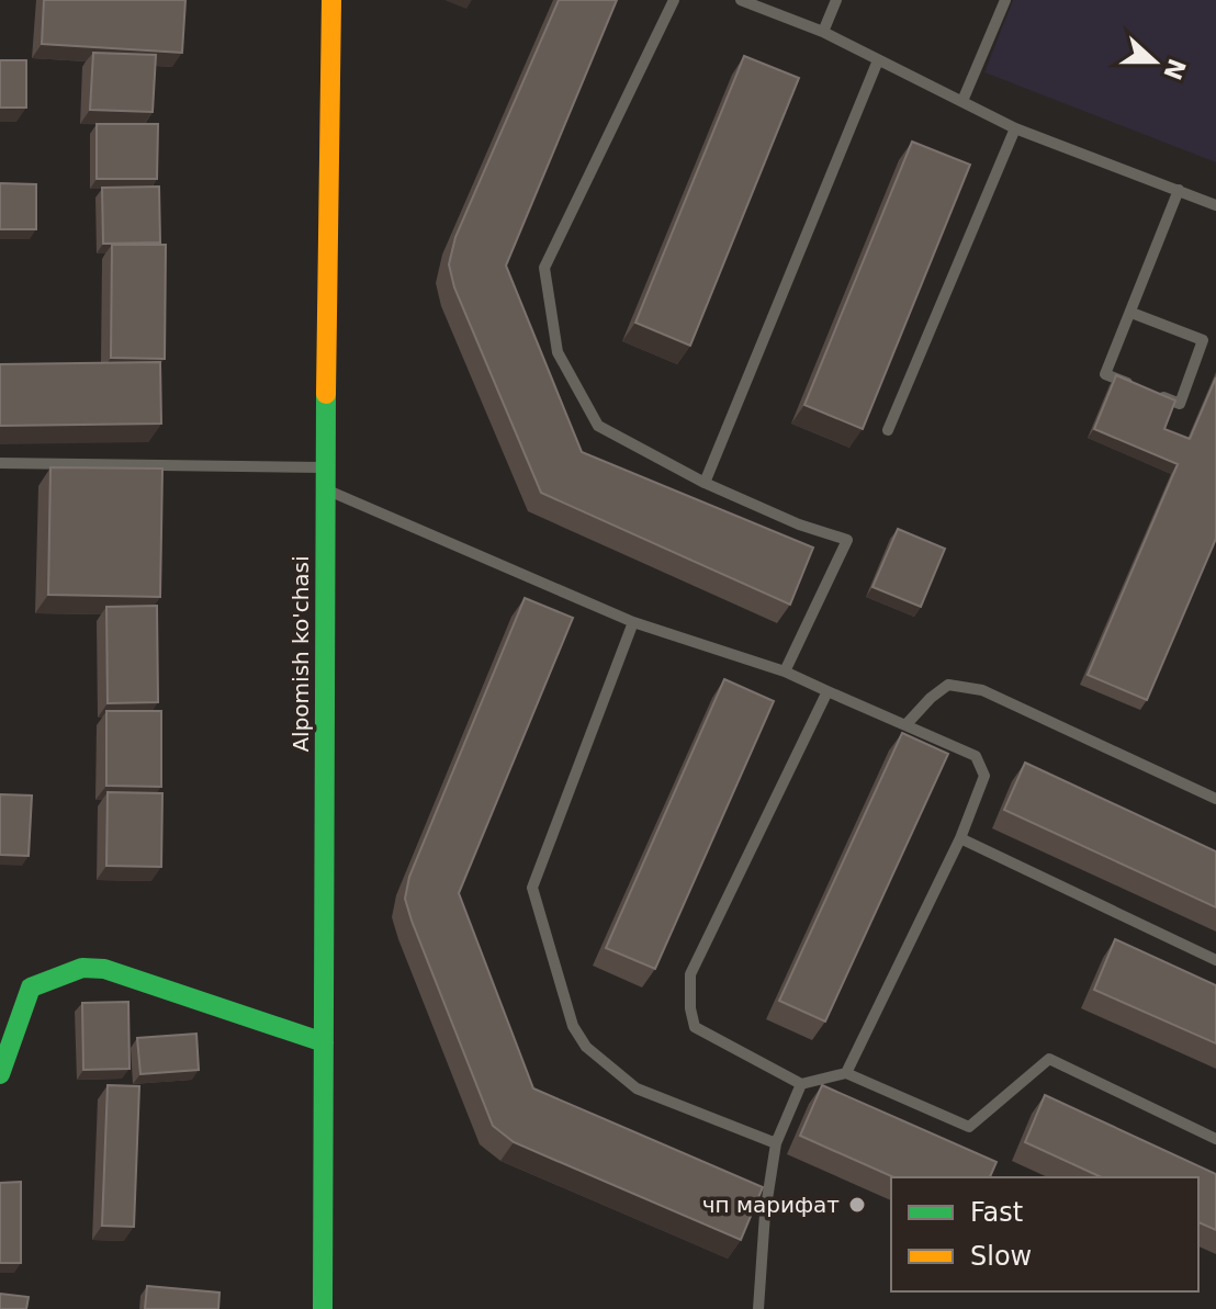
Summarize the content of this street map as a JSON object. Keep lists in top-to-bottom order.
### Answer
{
  "streets": {
    "street": ["Alpomish ko'chasi"]
  },
  "places": ["чп марифат"],
  "legend": ["Fast", "Slow"],
  "north": "right"
}
